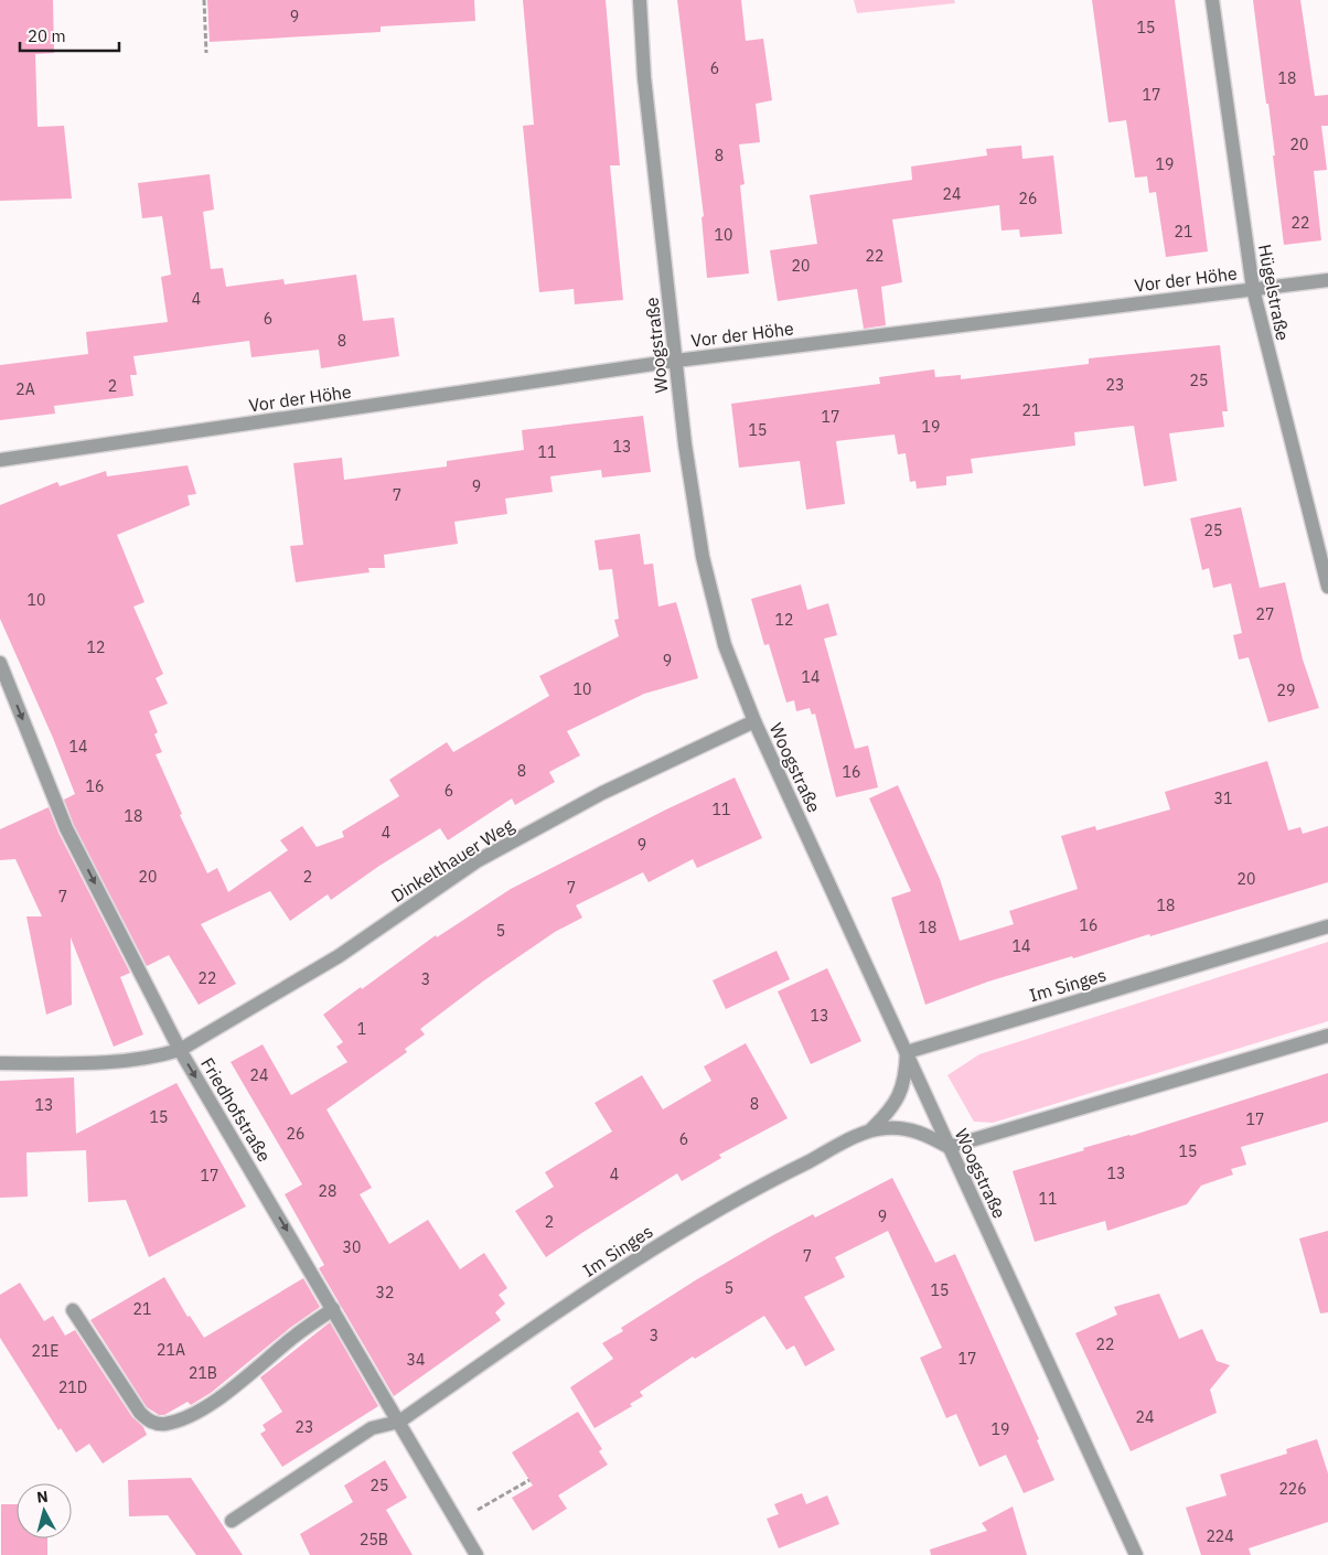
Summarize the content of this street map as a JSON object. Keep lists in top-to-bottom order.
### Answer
{
  "streets": {
    "street": [
      "Vor der Höhe",
      "Hügelstraße",
      "Woogstraße",
      "Dinkelthauer Weg",
      "Im Singes",
      "Friedhofstraße"
    ]
  },
  "crossings": [
    ["Vor der Höhe", "Hügelstraße"],
    ["Vor der Höhe", "Woogstraße"],
    ["Woogstraße", "Dinkelthauer Weg"],
    ["Woogstraße", "Im Singes"],
    ["Dinkelthauer Weg", "Friedhofstraße"],
    ["Im Singes", "Friedhofstraße"]
  ],
  "one_way": ["Friedhofstraße"],
  "house_numbers": [
    "9",
    "15",
    "6",
    "18",
    "17",
    "20",
    "8",
    "19",
    "24",
    "26",
    "22",
    "21",
    "10",
    "22",
    "20",
    "4",
    "6",
    "8",
    "25",
    "23",
    "2",
    "2A",
    "21",
    "17",
    "19",
    "15",
    "13",
    "11",
    "9",
    "7",
    "25",
    "10",
    "27",
    "12",
    "12",
    "9",
    "14",
    "10",
    "29",
    "14",
    "8",
    "16",
    "16",
    "6",
    "31",
    "11",
    "18",
    "4",
    "9",
    "20",
    "2",
    "20",
    "7",
    "7",
    "18",
    "16",
    "18",
    "5",
    "14",
    "22",
    "3",
    "13",
    "1",
    "24",
    "8",
    "13",
    "15",
    "17",
    "26",
    "6",
    "15",
    "13",
    "4",
    "17",
    "28",
    "11",
    "9",
    "2",
    "30",
    "7",
    "5",
    "15",
    "32",
    "21",
    "3",
    "22",
    "21A",
    "21E",
    "17",
    "34",
    "21B",
    "21D",
    "24",
    "23",
    "19",
    "25",
    "226",
    "224",
    "25B"
  ],
  "scale_bar": "20 m",
  "north": "top"
}
